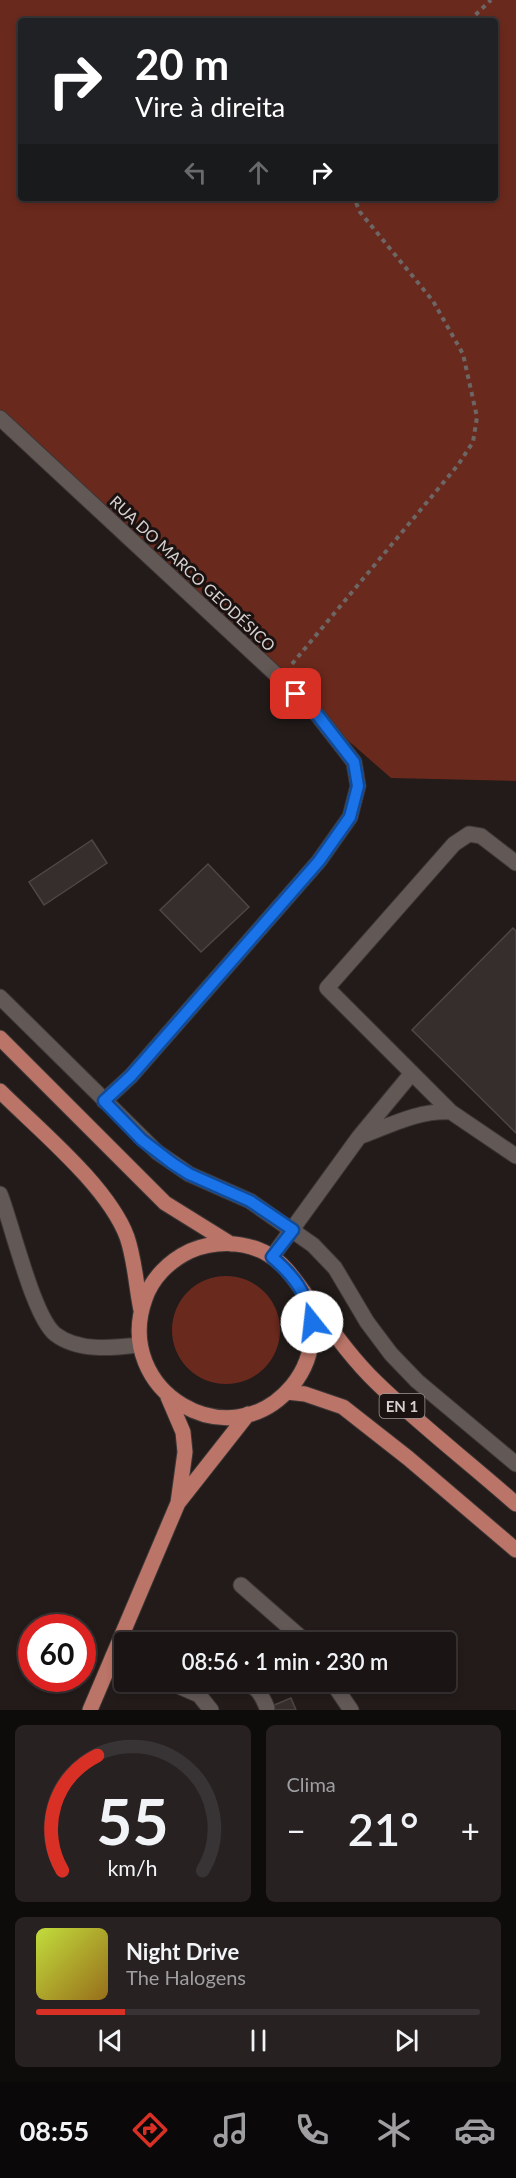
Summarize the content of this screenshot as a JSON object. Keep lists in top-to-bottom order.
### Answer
{
  "streets": {
    "main road": ["EN 1"],
    "street": ["RUA DO MARCO GEODÉSICO"]
  },
  "page": {
    "turn": ["20 m", "Vire à direita"],
    "limit": "60",
    "trip": "08:56 · 1 min · 230 m",
    "tile": "Clima",
    "heat": ["−", "21°", "+"],
    "song": ["Night Drive", "The Halogens"],
    "tabs": "08:55",
    "gauge": ["55", "km/h"]
  }
}
